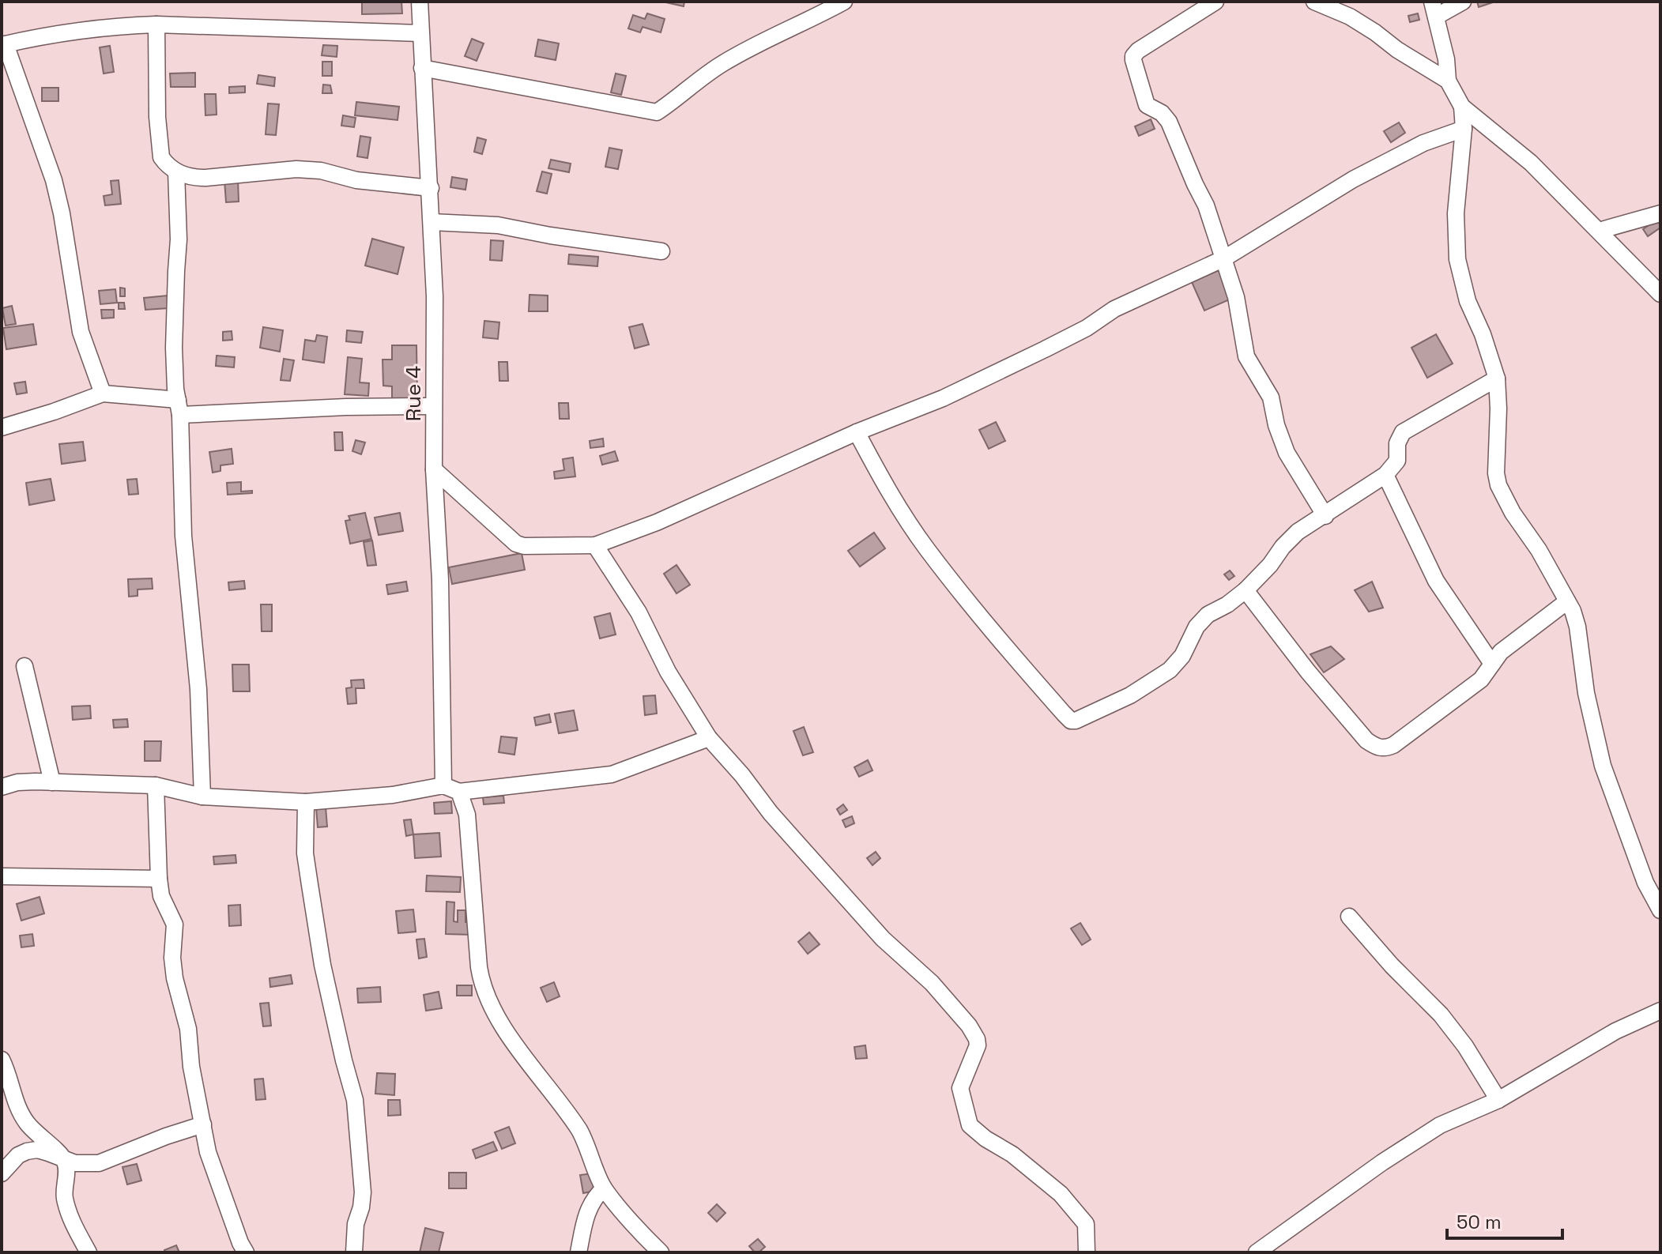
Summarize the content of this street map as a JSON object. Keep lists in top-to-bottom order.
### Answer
{
  "streets": {
    "street": ["Rue 4"]
  },
  "scale_bar": "50 m"
}
